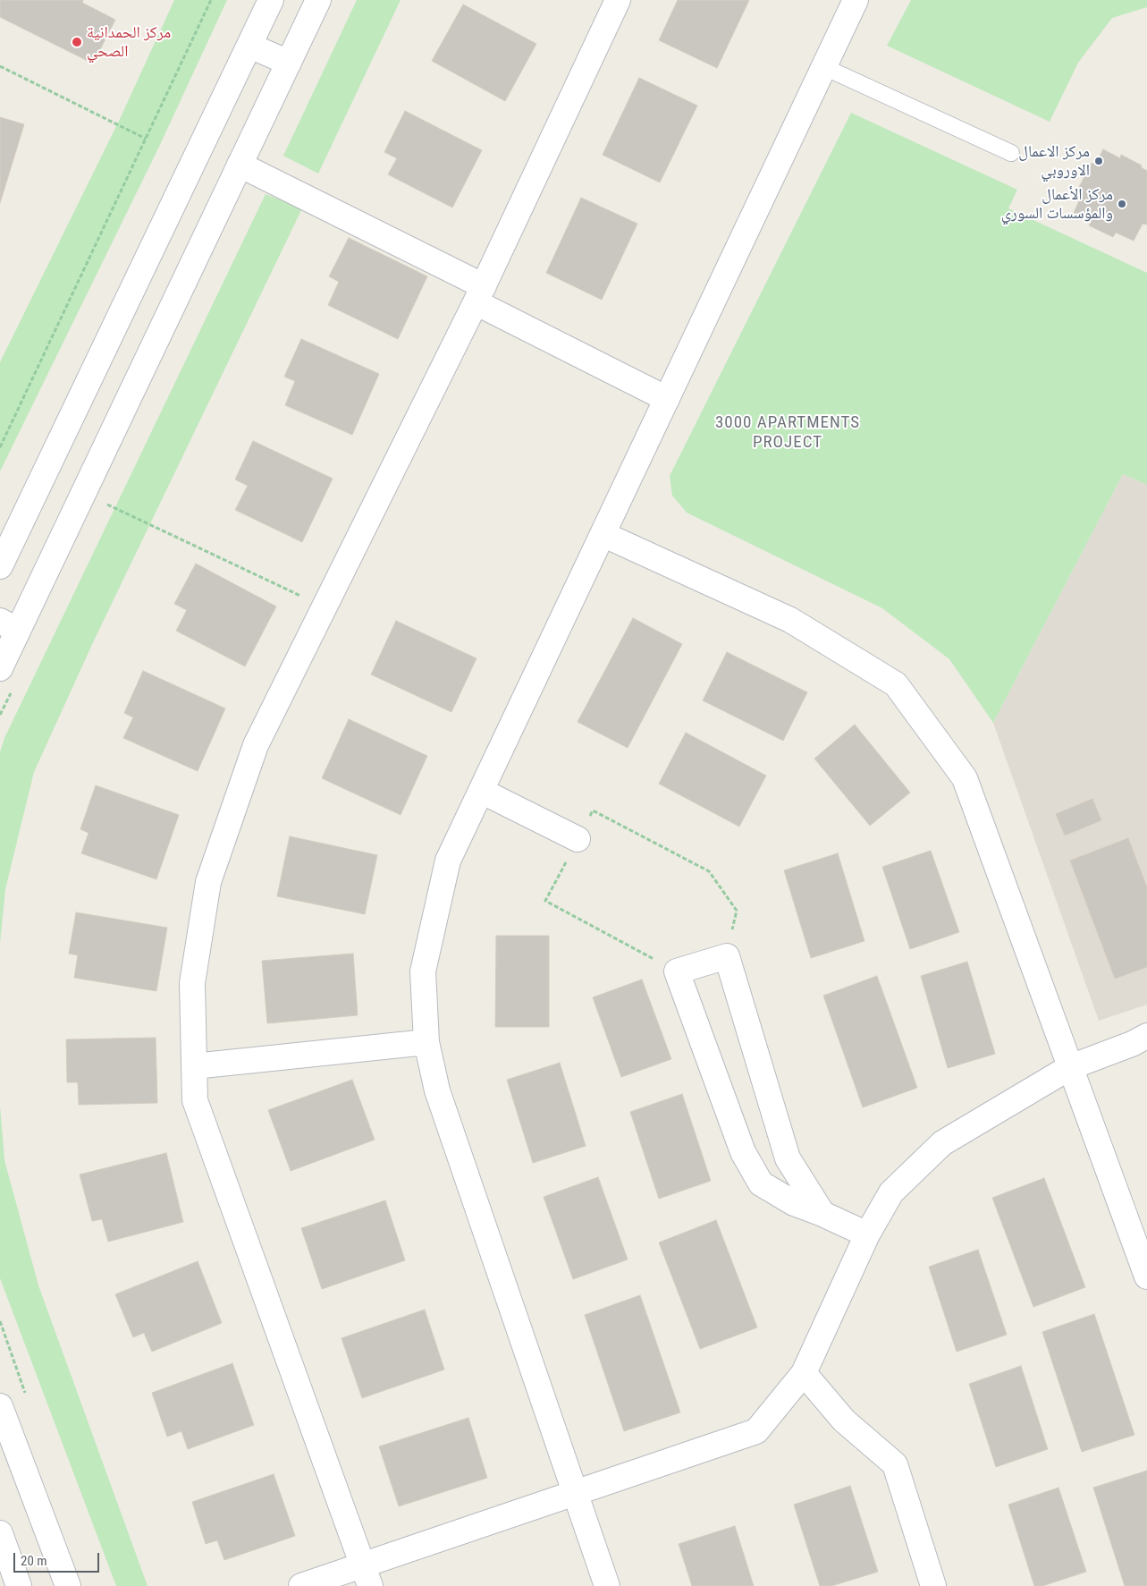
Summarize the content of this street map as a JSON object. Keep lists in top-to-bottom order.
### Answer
{
  "districts": ["3000 APARTMENTS PROJECT"],
  "places": ["مركز الحمدانية الصحي", "مركز الاعمال الاوروبي", "مركز الأعمال والمؤسسات السوري"],
  "scale_bar": "20 m"
}
